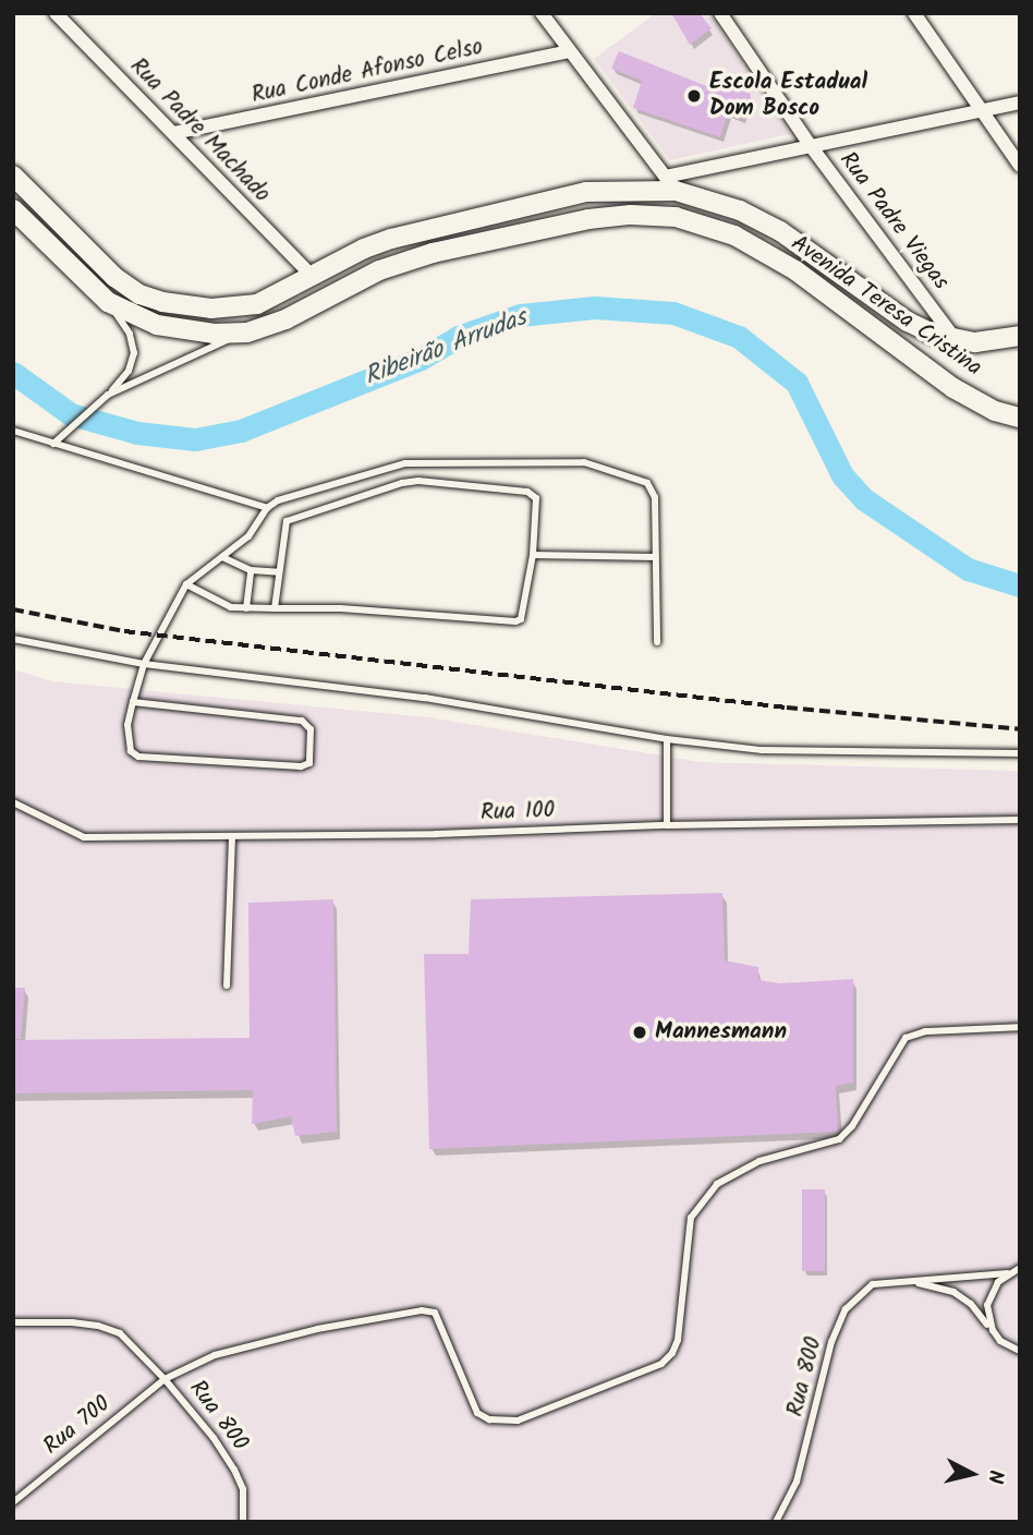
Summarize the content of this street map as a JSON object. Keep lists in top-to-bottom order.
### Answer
{
  "streets": {
    "main road": ["Avenida Teresa Cristina"],
    "street": ["Rua Conde Afonso Celso", "Rua Padre Machado", "Rua Padre Viegas"],
    "lane": ["Rua 100", "Rua 800", "Rua 700"]
  },
  "crossings": [
    ["Rua Conde Afonso Celso", "Rua Padre Machado"],
    ["Rua Padre Machado", "Avenida Teresa Cristina"],
    ["Rua Padre Viegas", "Avenida Teresa Cristina"],
    ["Rua 800", "Rua 700"]
  ],
  "water": ["Ribeirão Arrudas"],
  "places": ["Escola Estadual Dom Bosco", "Mannesmann"],
  "north": "right"
}
